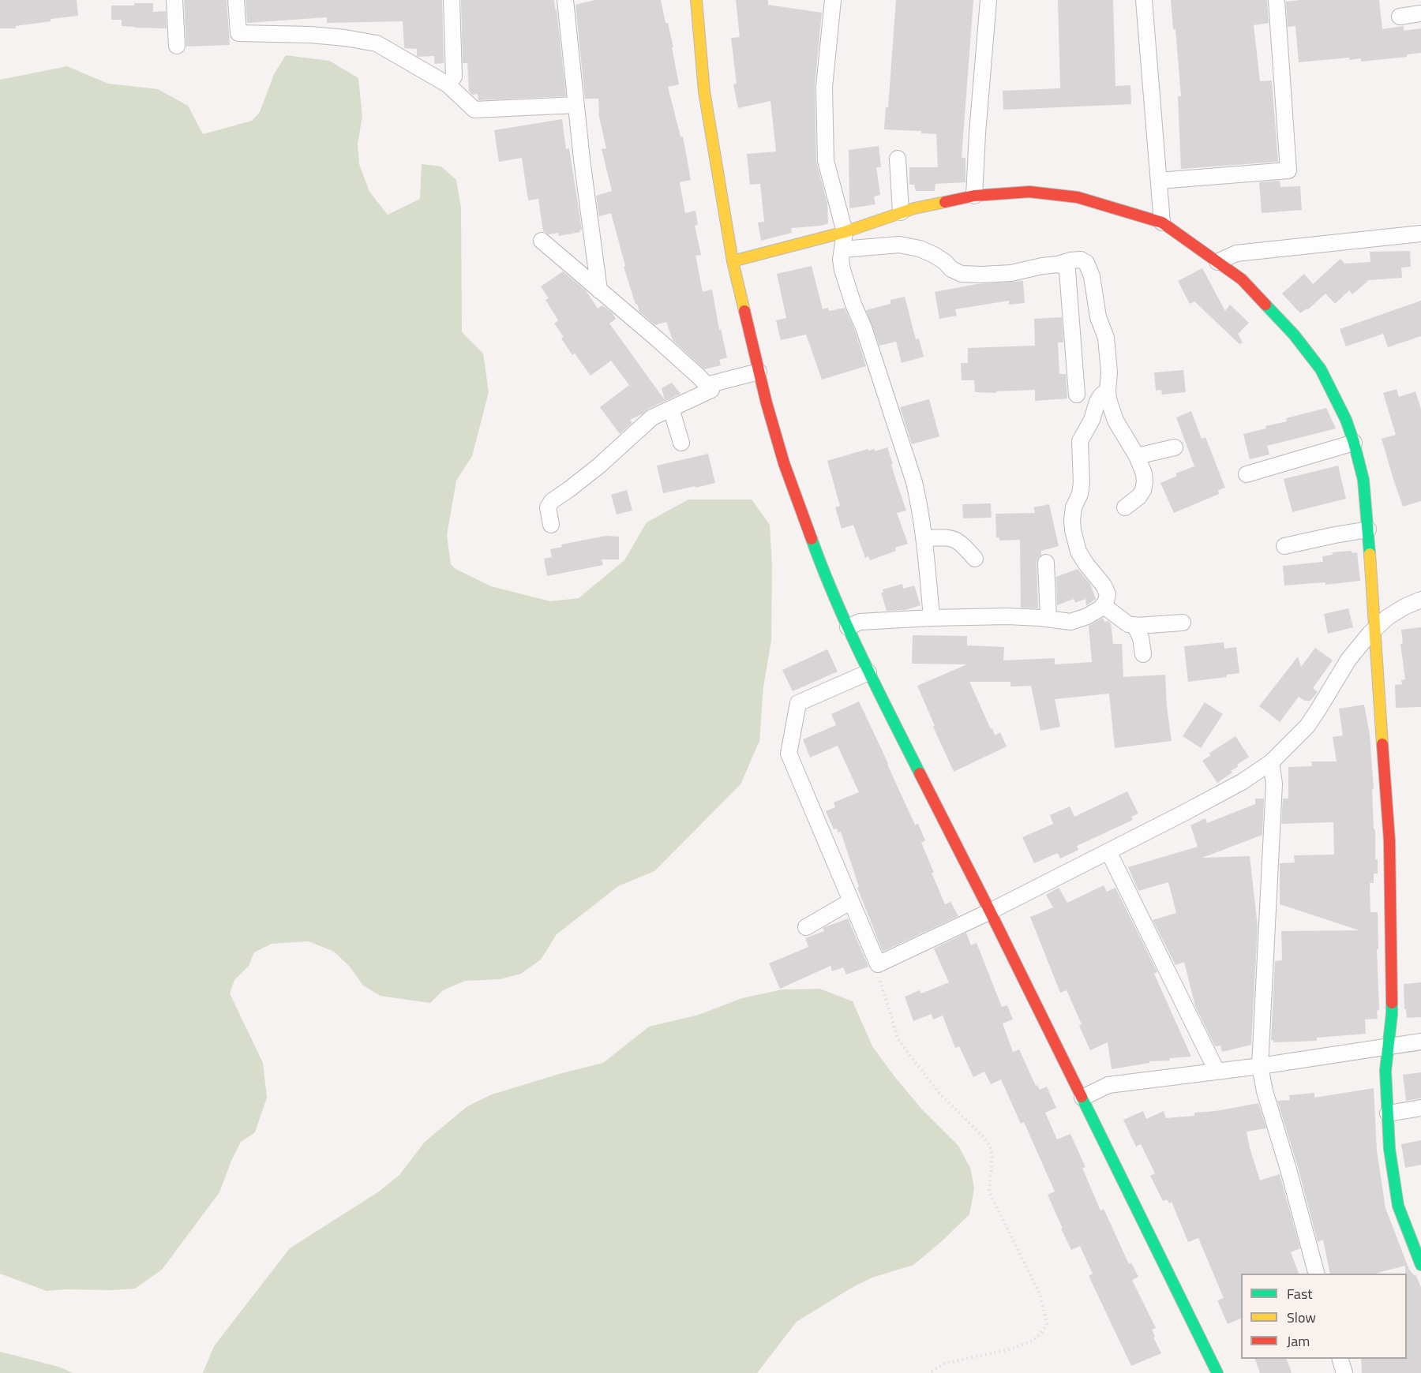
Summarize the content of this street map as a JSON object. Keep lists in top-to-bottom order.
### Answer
{
  "legend": ["Fast", "Slow", "Jam"]
}
